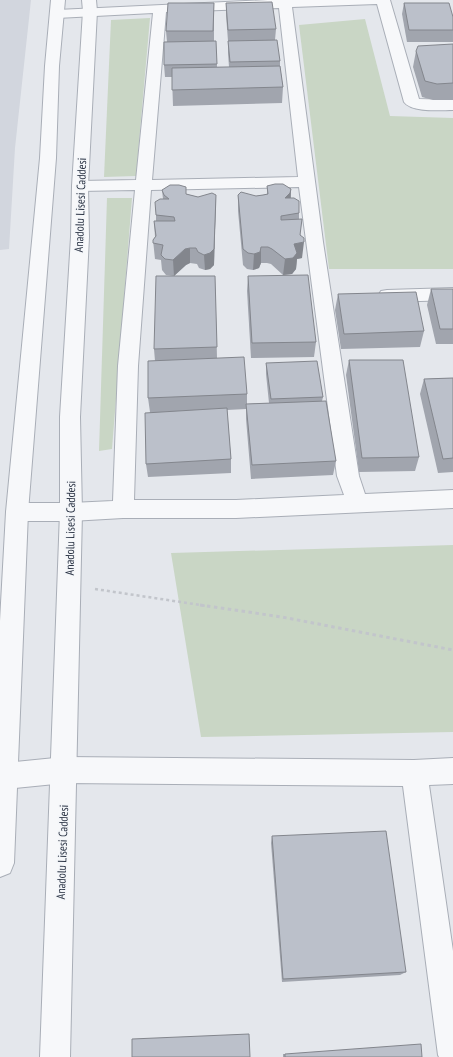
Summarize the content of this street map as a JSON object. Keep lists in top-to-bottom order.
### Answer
{
  "streets": {
    "street": ["Anadolu Lisesi Caddesi"]
  }
}
